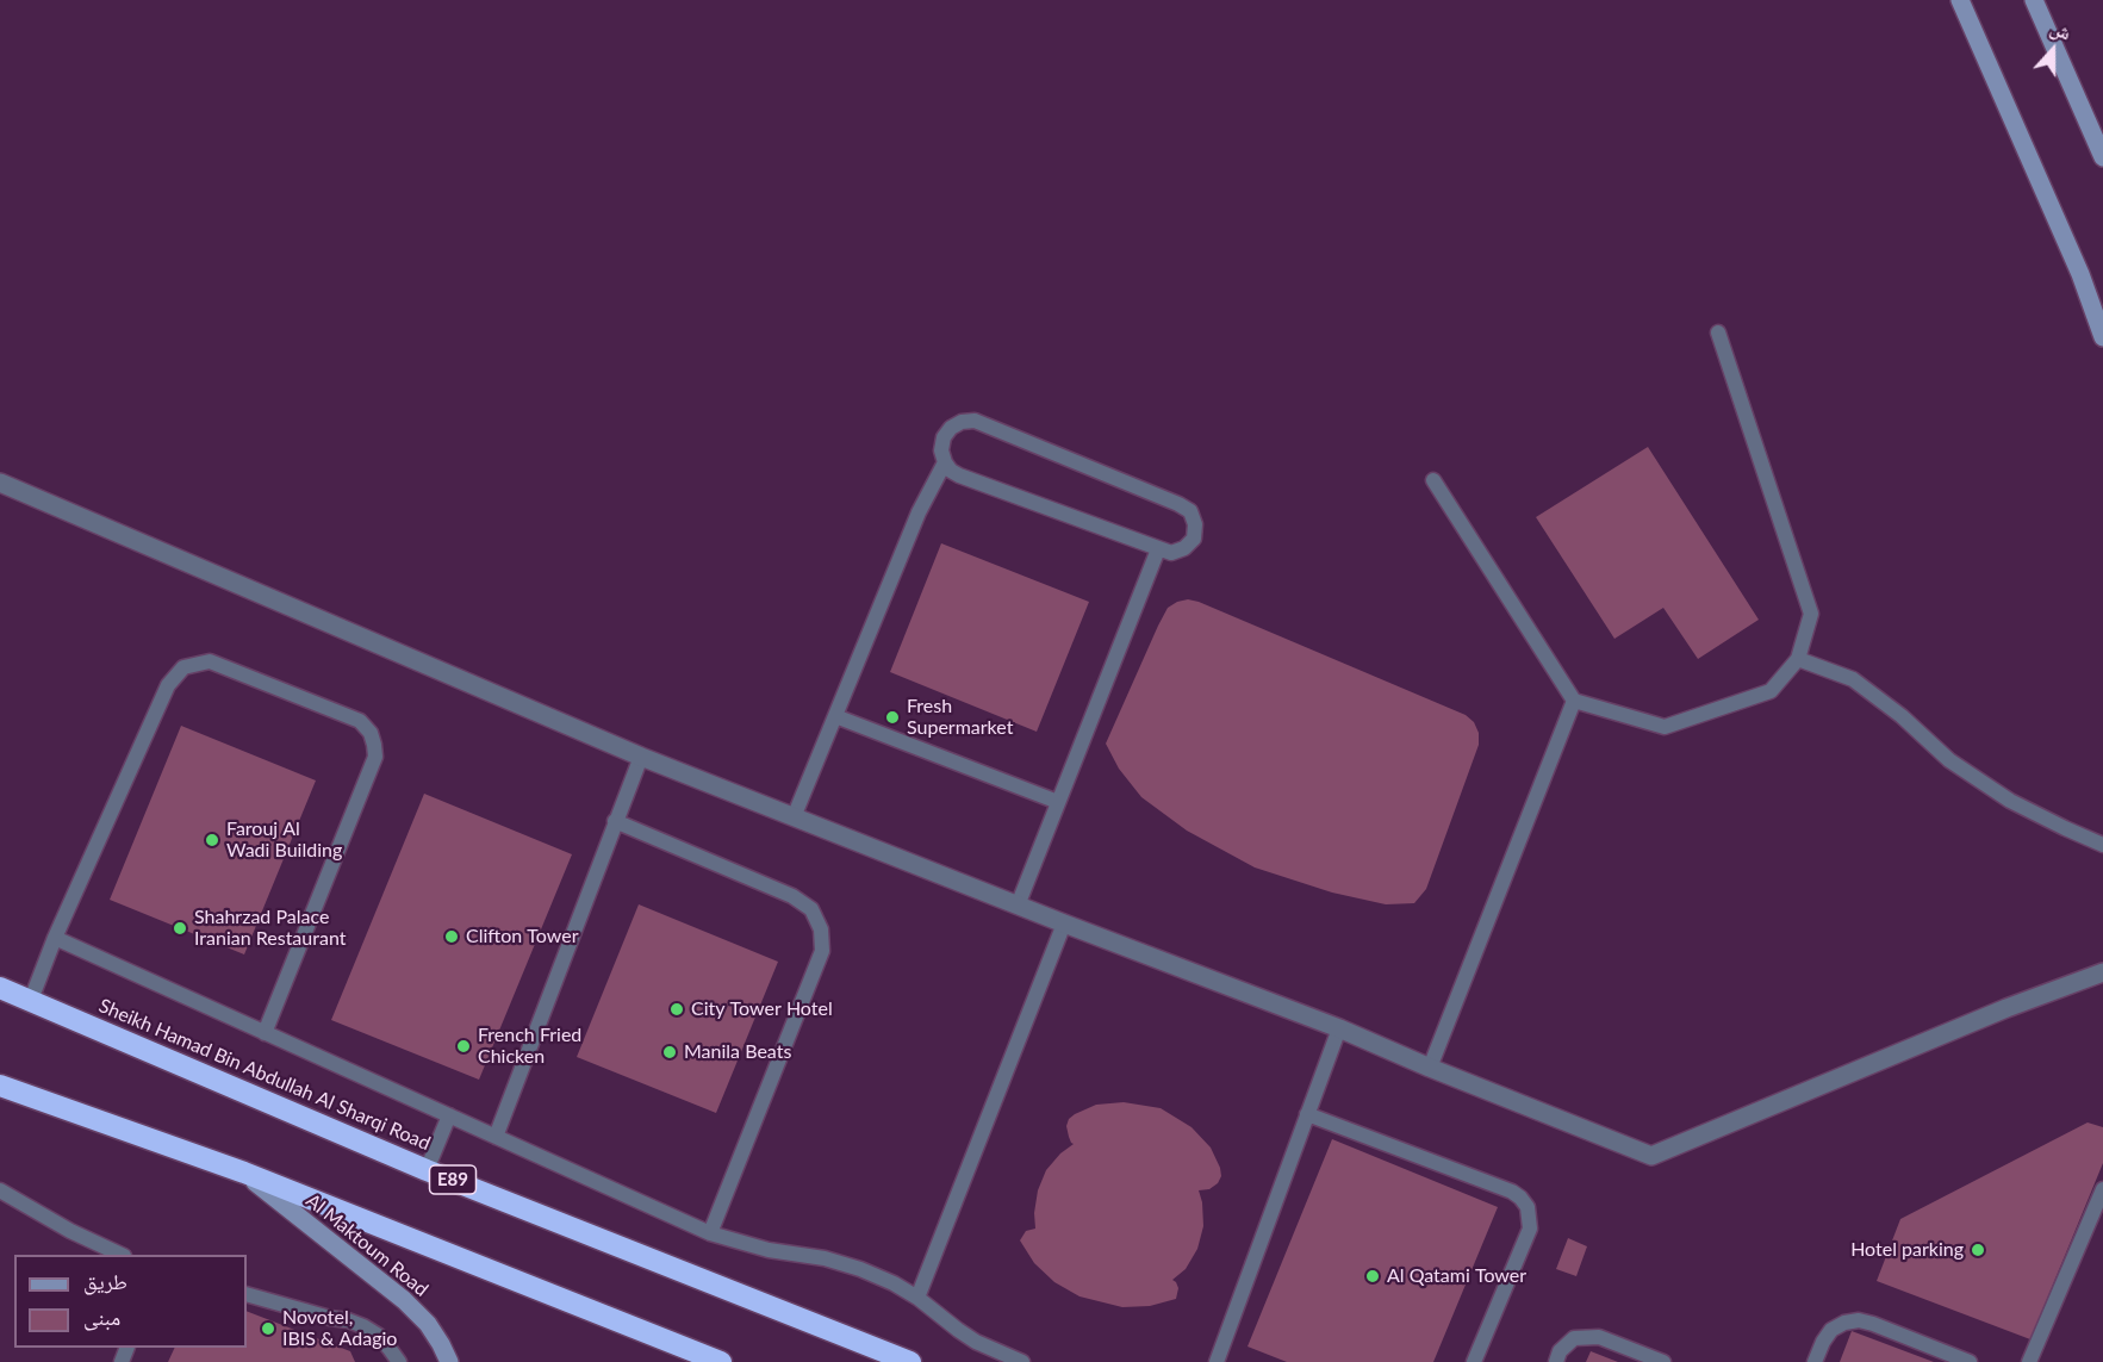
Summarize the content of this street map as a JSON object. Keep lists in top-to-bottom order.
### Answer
{
  "streets": {
    "highway": ["Sheikh Hamad Bin Abdullah Al Sharqi Road", "E89"],
    "street": ["Al Maktoum Road"]
  },
  "places": [
    "Fresh Supermarket",
    "Farouj Al Wadi Building",
    "Shahrzad Palace Iranian Restaurant",
    "Clifton Tower",
    "City Tower Hotel",
    "French Fried Chicken",
    "Manila Beats",
    "Hotel parking",
    "Al Qatami Tower",
    "Novotel, IBIS & Adagio"
  ],
  "legend": ["طريق", "مبنى"],
  "north": "top"
}
